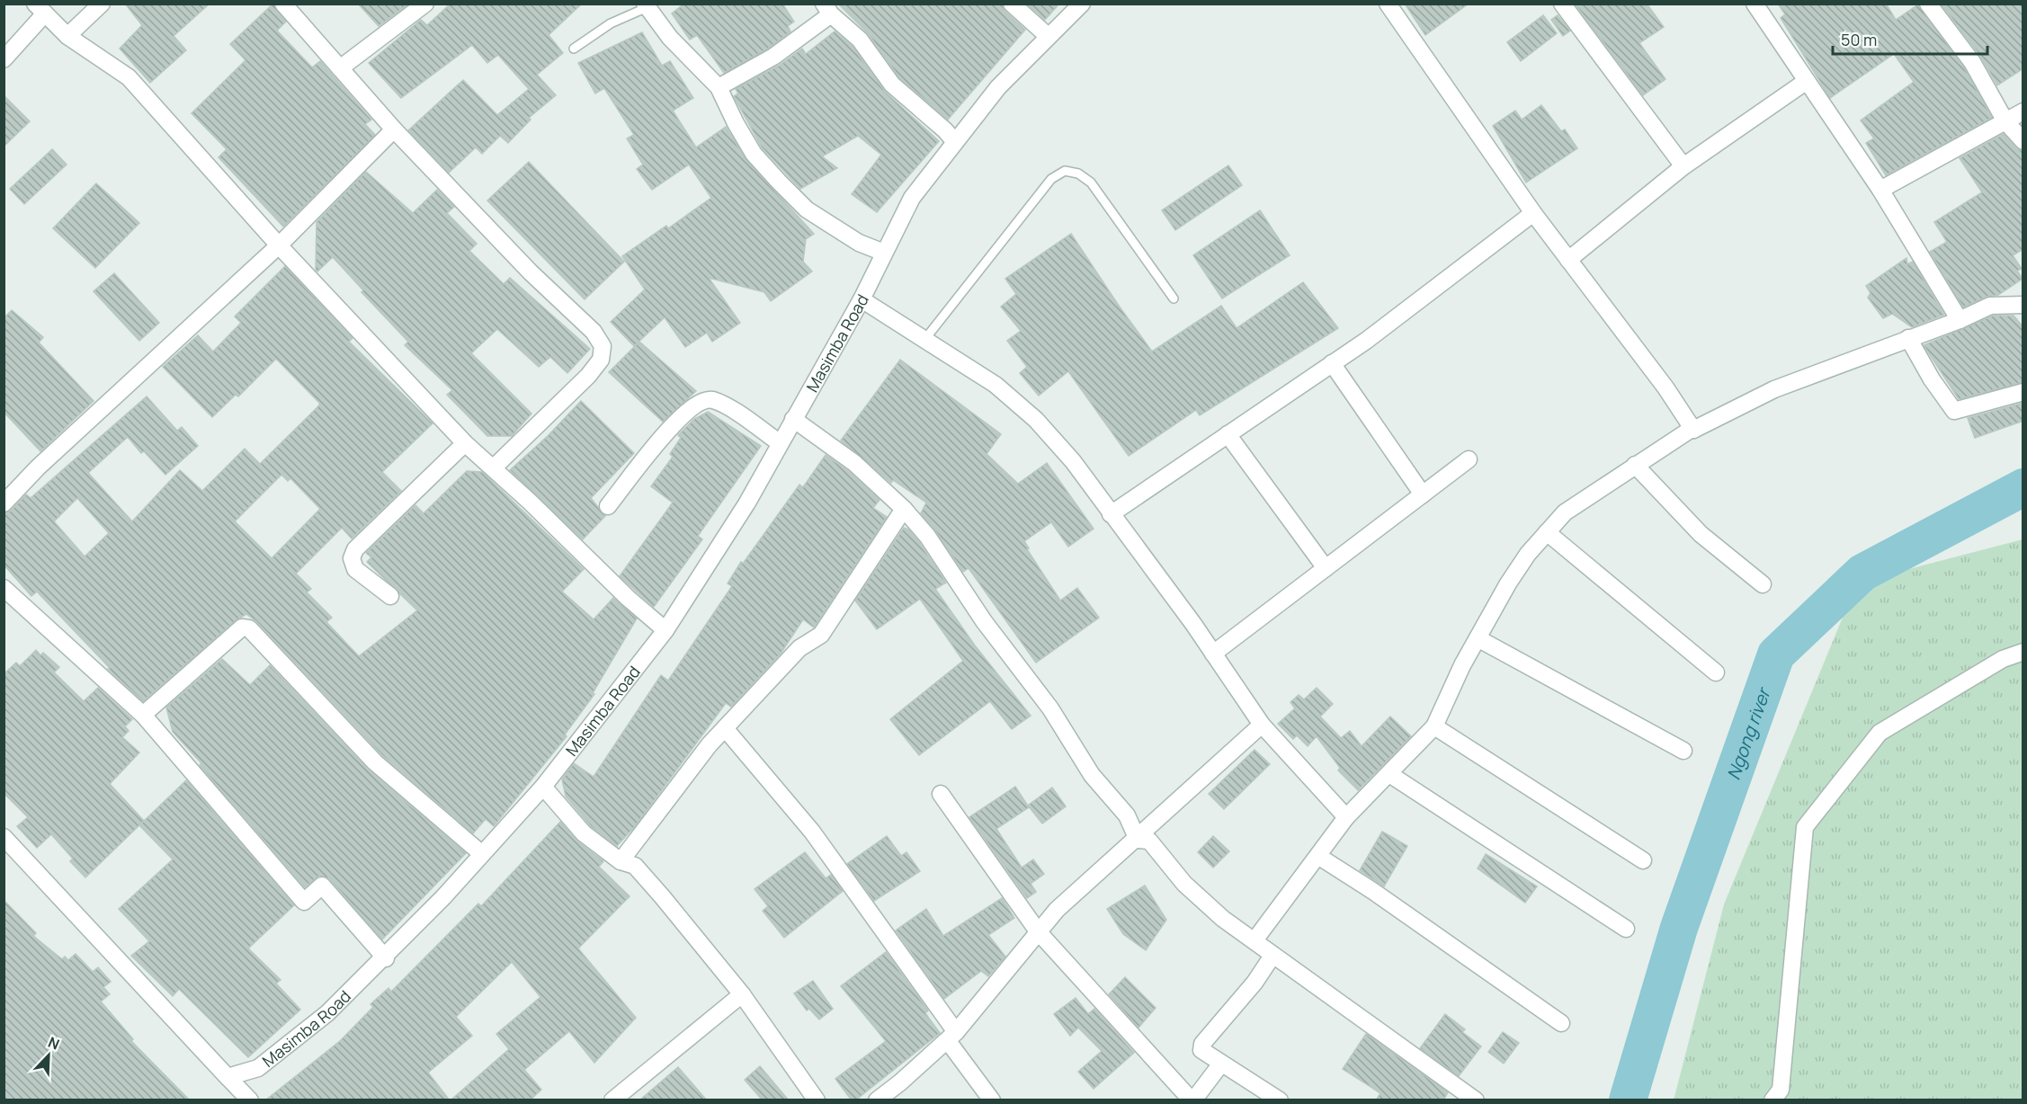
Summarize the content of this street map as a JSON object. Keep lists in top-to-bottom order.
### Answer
{
  "streets": {
    "street": ["Masimba Road"]
  },
  "water": ["Ngong river"],
  "scale_bar": "50 m",
  "north": "top right"
}
